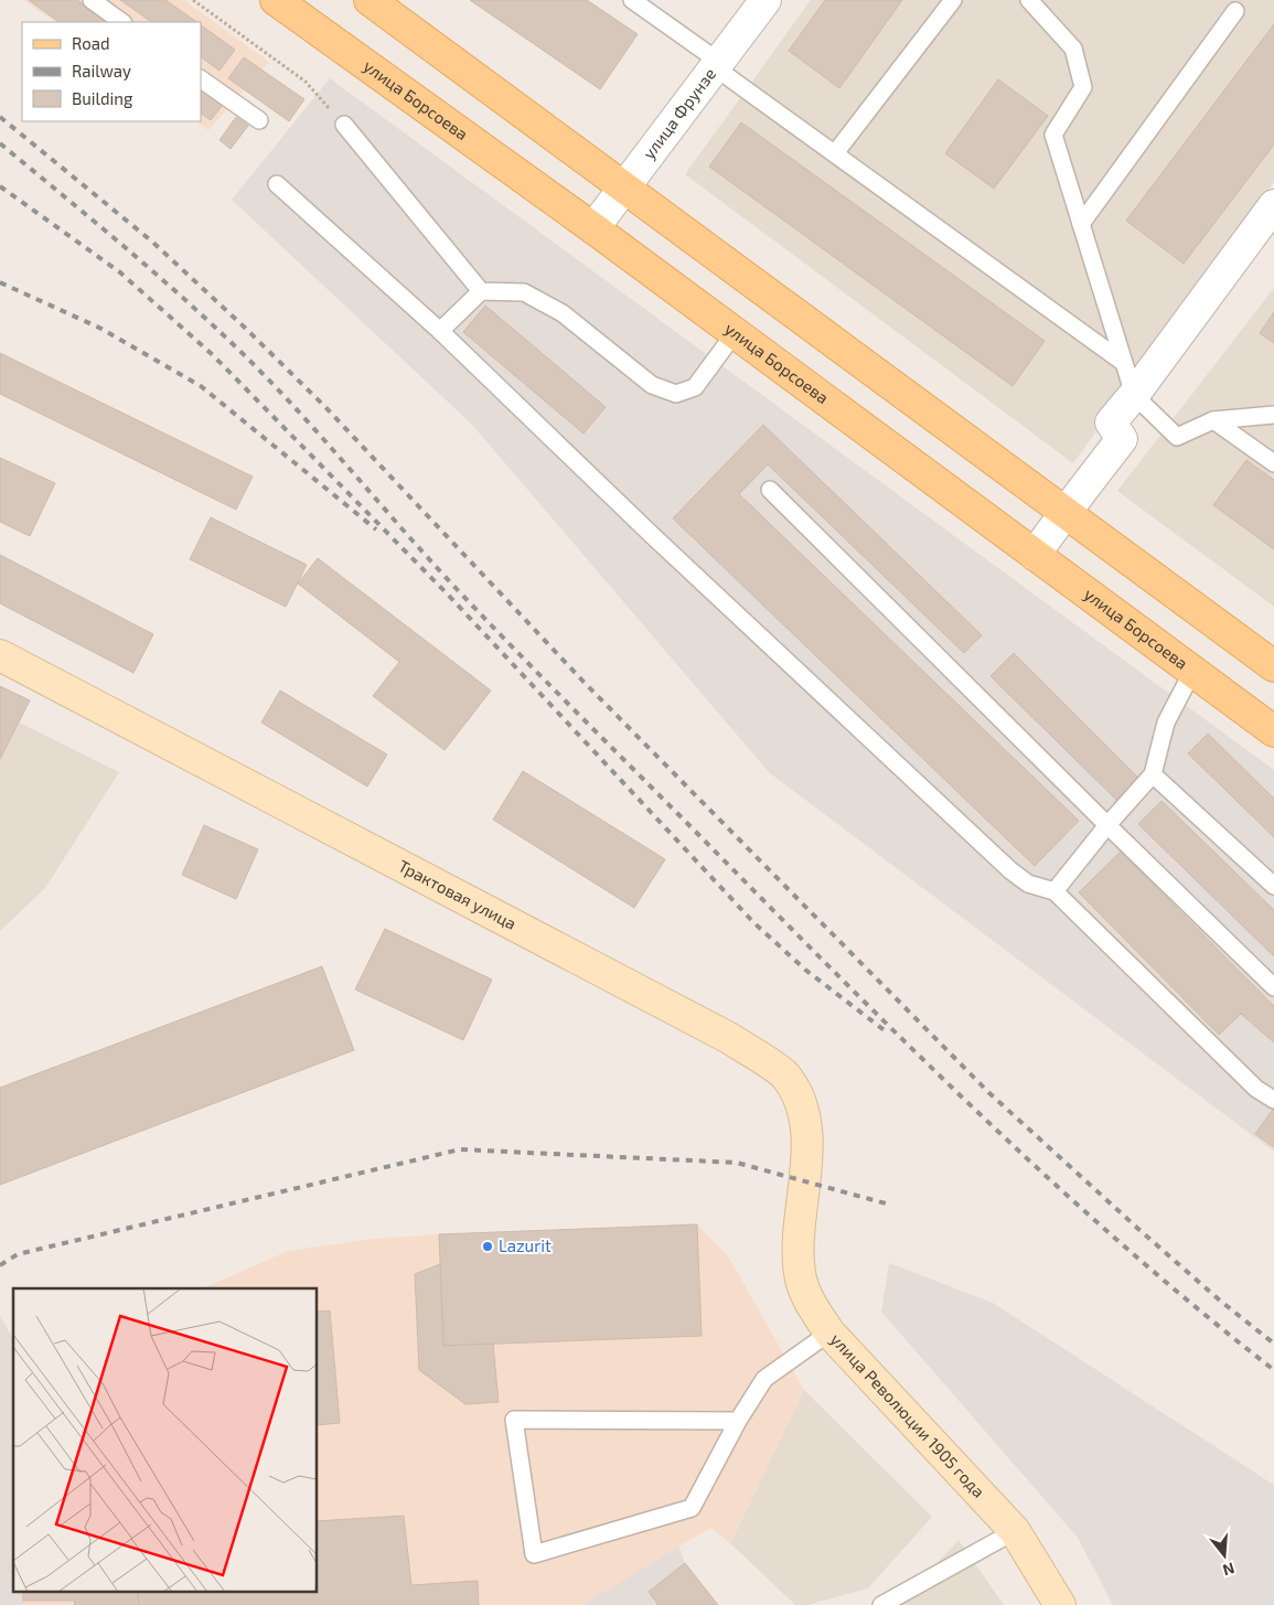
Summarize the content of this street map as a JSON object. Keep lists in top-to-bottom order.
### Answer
{
  "streets": {
    "main road": ["улица Борсоева", "Трактовая улица", "улица Революции 1905 года"],
    "street": ["улица Фрунзе"]
  },
  "crossings": [
    ["улица Борсоева", "улица Фрунзе"],
    ["Трактовая улица", "улица Революции 1905 года"]
  ],
  "places": ["Lazurit"],
  "legend": ["Road", "Railway", "Building"],
  "north": "bottom"
}
